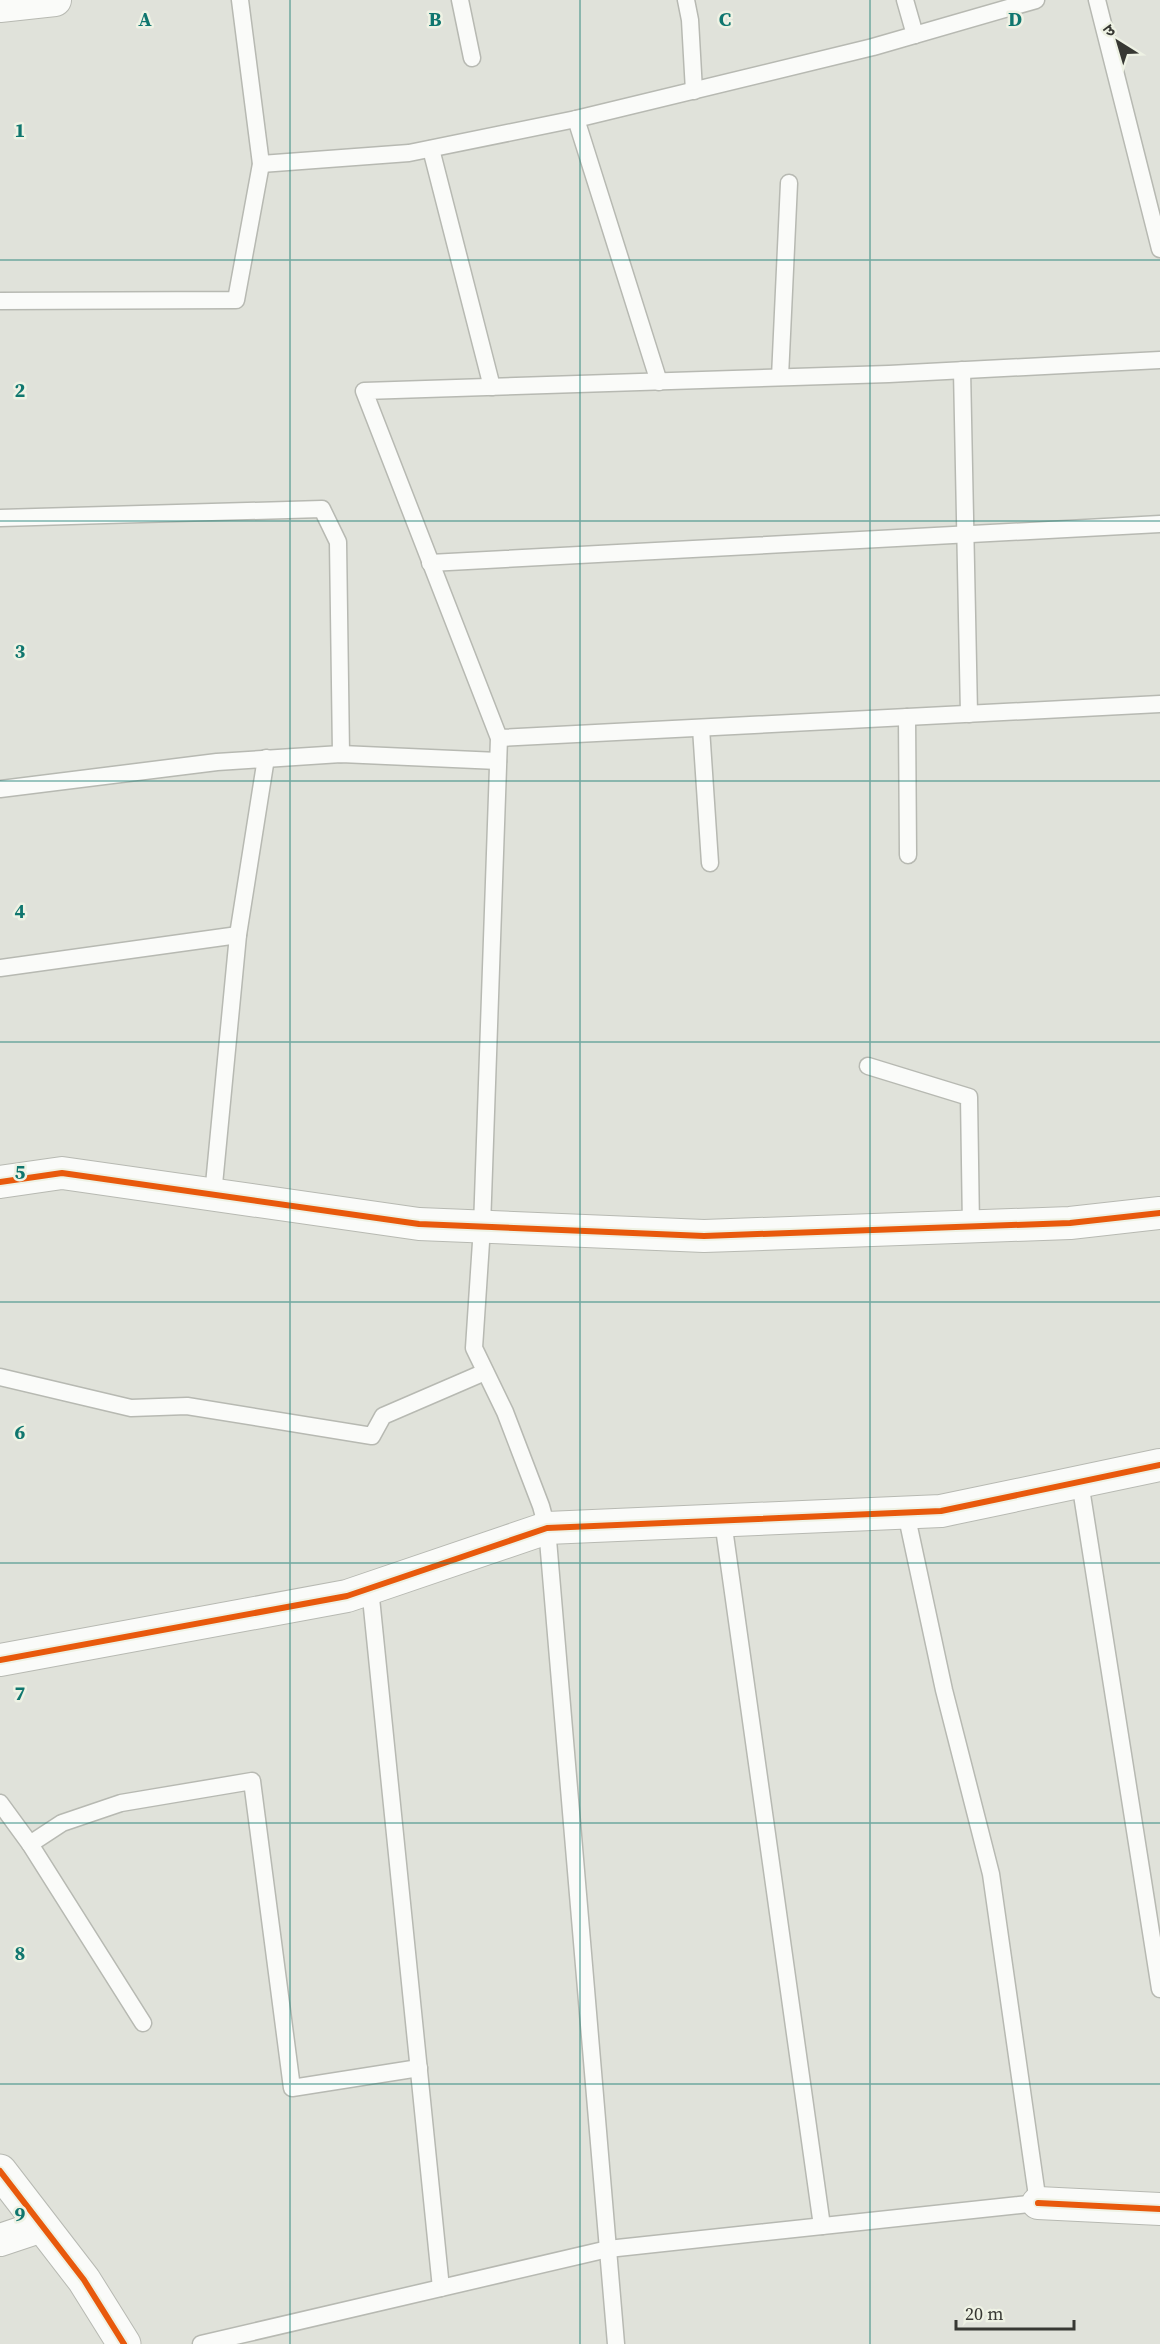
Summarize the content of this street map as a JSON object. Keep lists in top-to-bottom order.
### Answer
{
  "scale_bar": "20 m",
  "north": "top left",
  "grid": {
    "columns": [
      "A",
      "B",
      "C",
      "D"
    ],
    "rows": [
      "1",
      "2",
      "3",
      "4",
      "5",
      "6",
      "7",
      "8",
      "9"
    ]
  }
}
